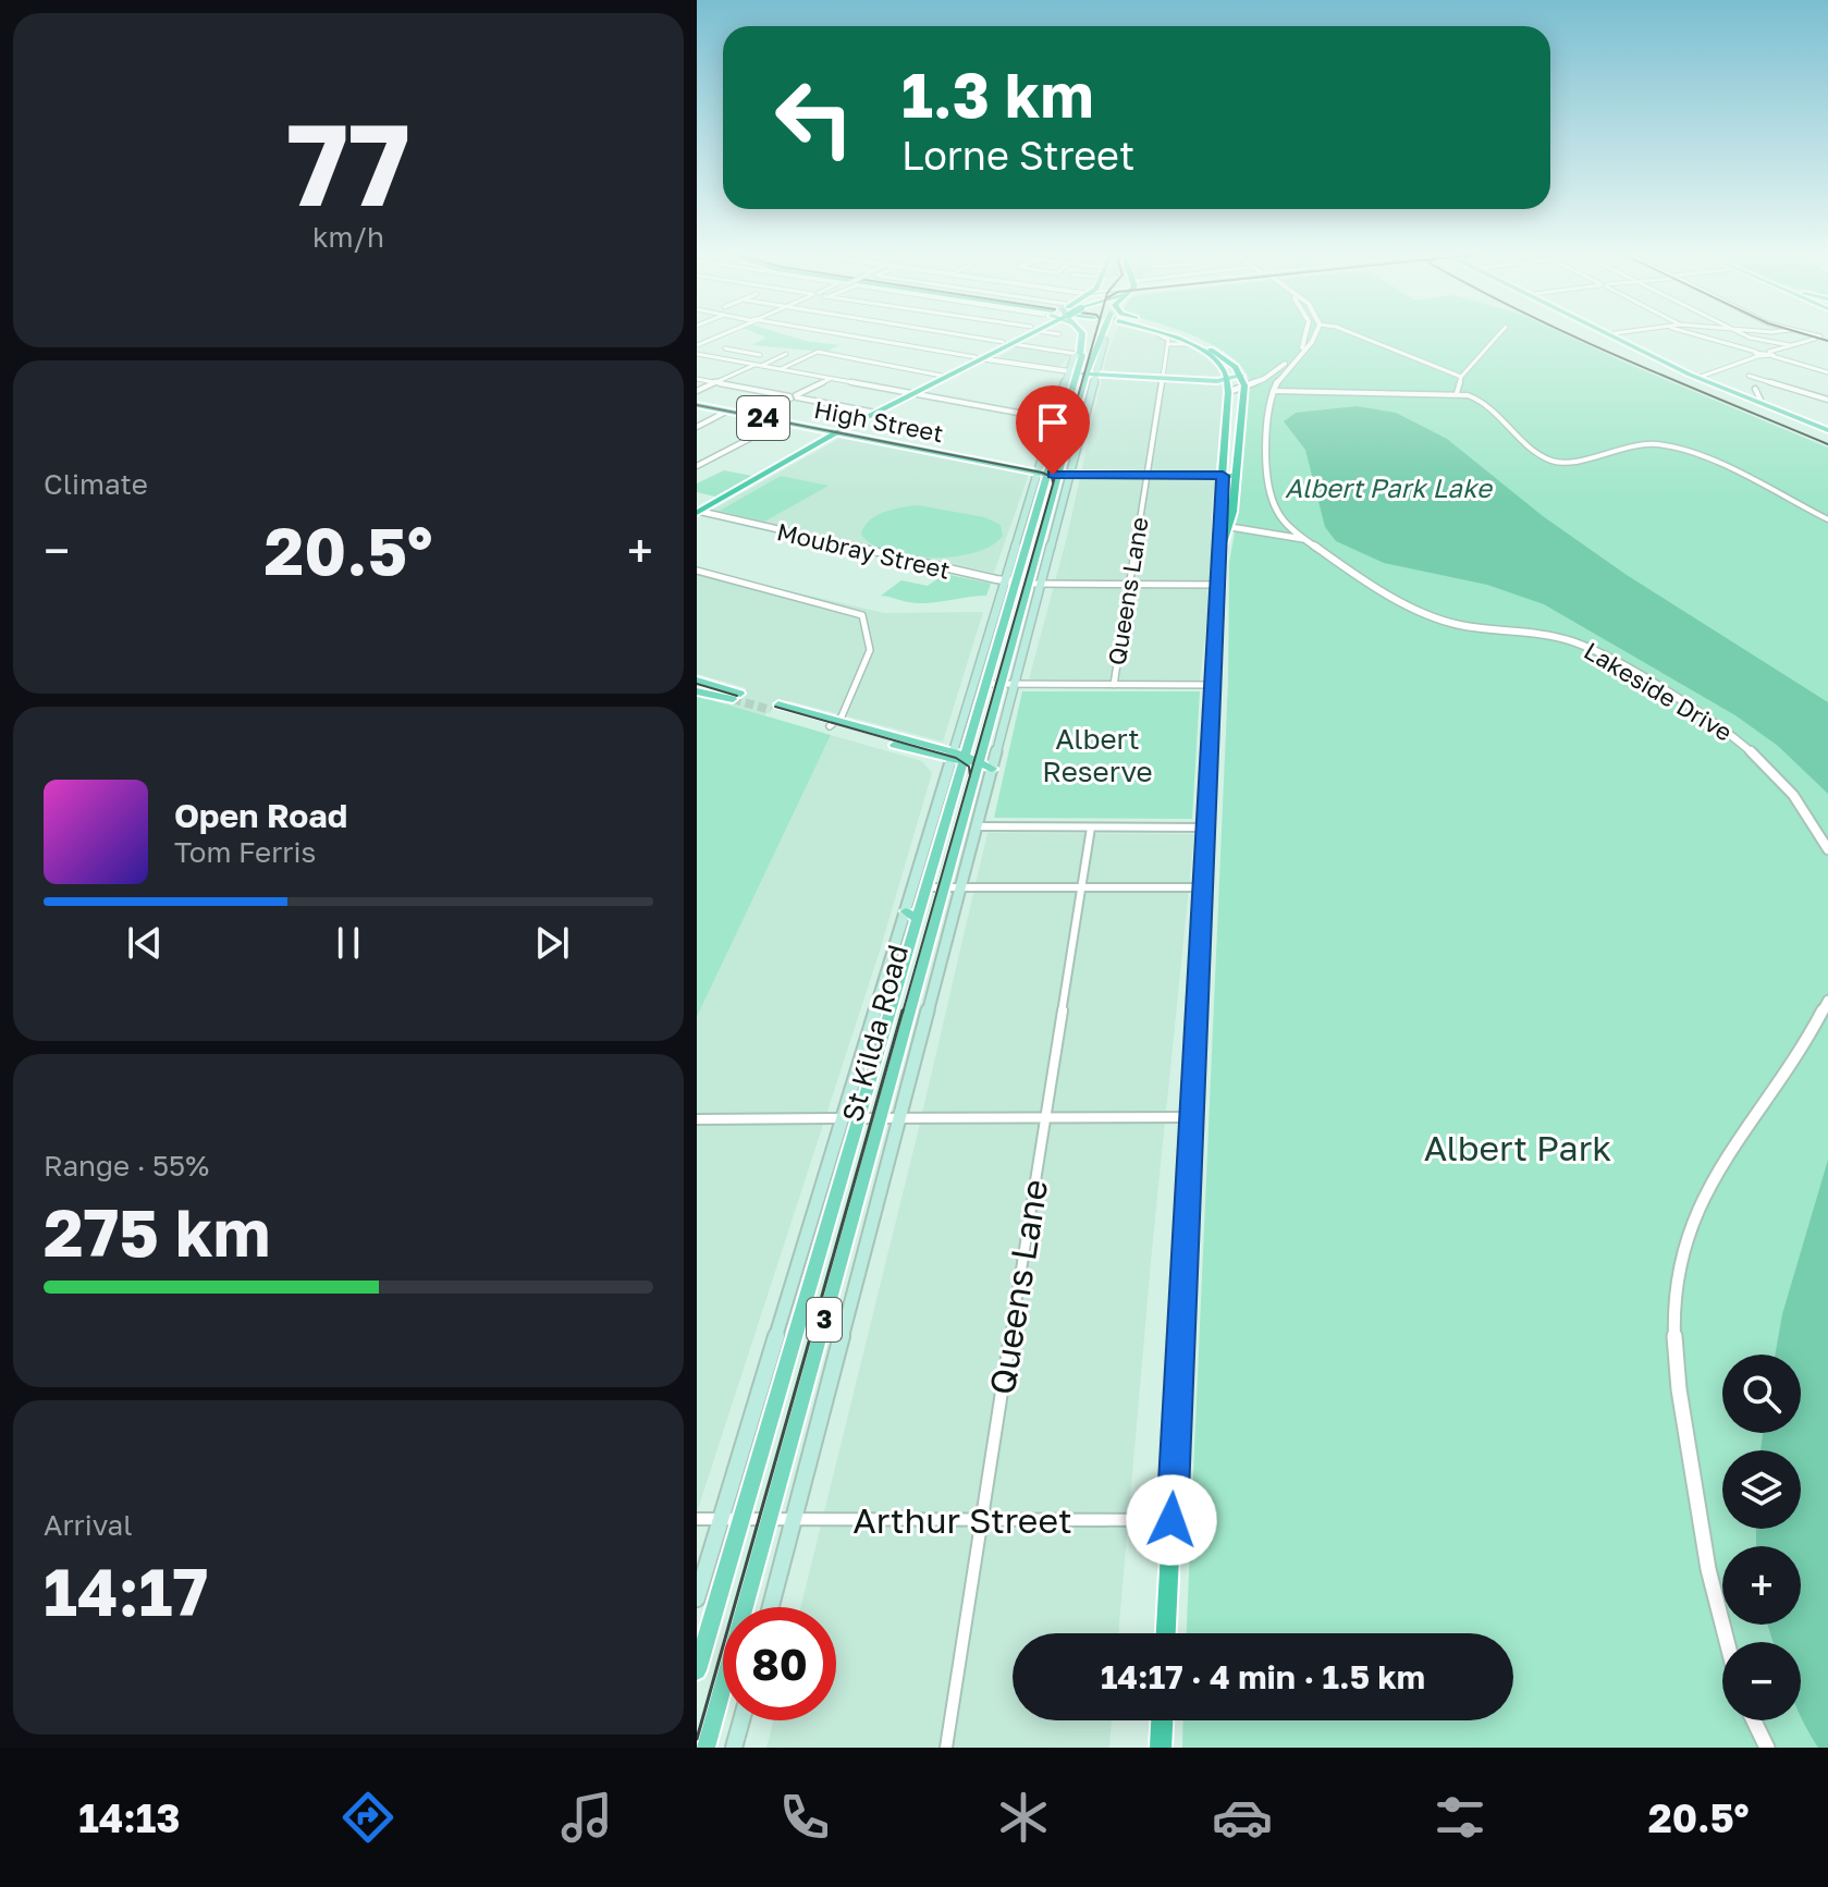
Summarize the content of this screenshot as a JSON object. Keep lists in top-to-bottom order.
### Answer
{
  "streets": {
    "main road": [
      "24",
      "High Street",
      "St Kilda Road",
      "3"
    ],
    "street": [
      "Moubray Street",
      "Queens Lane",
      "Lakeside Drive",
      "Arthur Street"
    ]
  },
  "crossings": [
    ["24", "High Street"],
    ["24", "Queens Lane"],
    ["24", "St Kilda Road"],
    ["High Street", "St Kilda Road"],
    ["Moubray Street", "St Kilda Road"],
    ["Queens Lane", "Arthur Street"],
    ["St Kilda Road", "Arthur Street"]
  ],
  "water": ["Albert Park Lake"],
  "parks": ["Albert Reserve", "Albert Park"],
  "page": {
    "tile": [
      ["77", "km/h"],
      "Climate",
      ["Range · 55%", "275 km"],
      ["Arrival", "14:17"]
    ],
    "turn": ["1.3 km", "Lorne Street"],
    "heat": ["−", "20.5°", "+"],
    "song": ["Open Road", "Tom Ferris"],
    "map_buttons": ["+", "−"],
    "limit": "80",
    "trip": "14:17 · 4 min · 1.5 km",
    "tabs": ["14:13", "20.5°"]
  }
}
